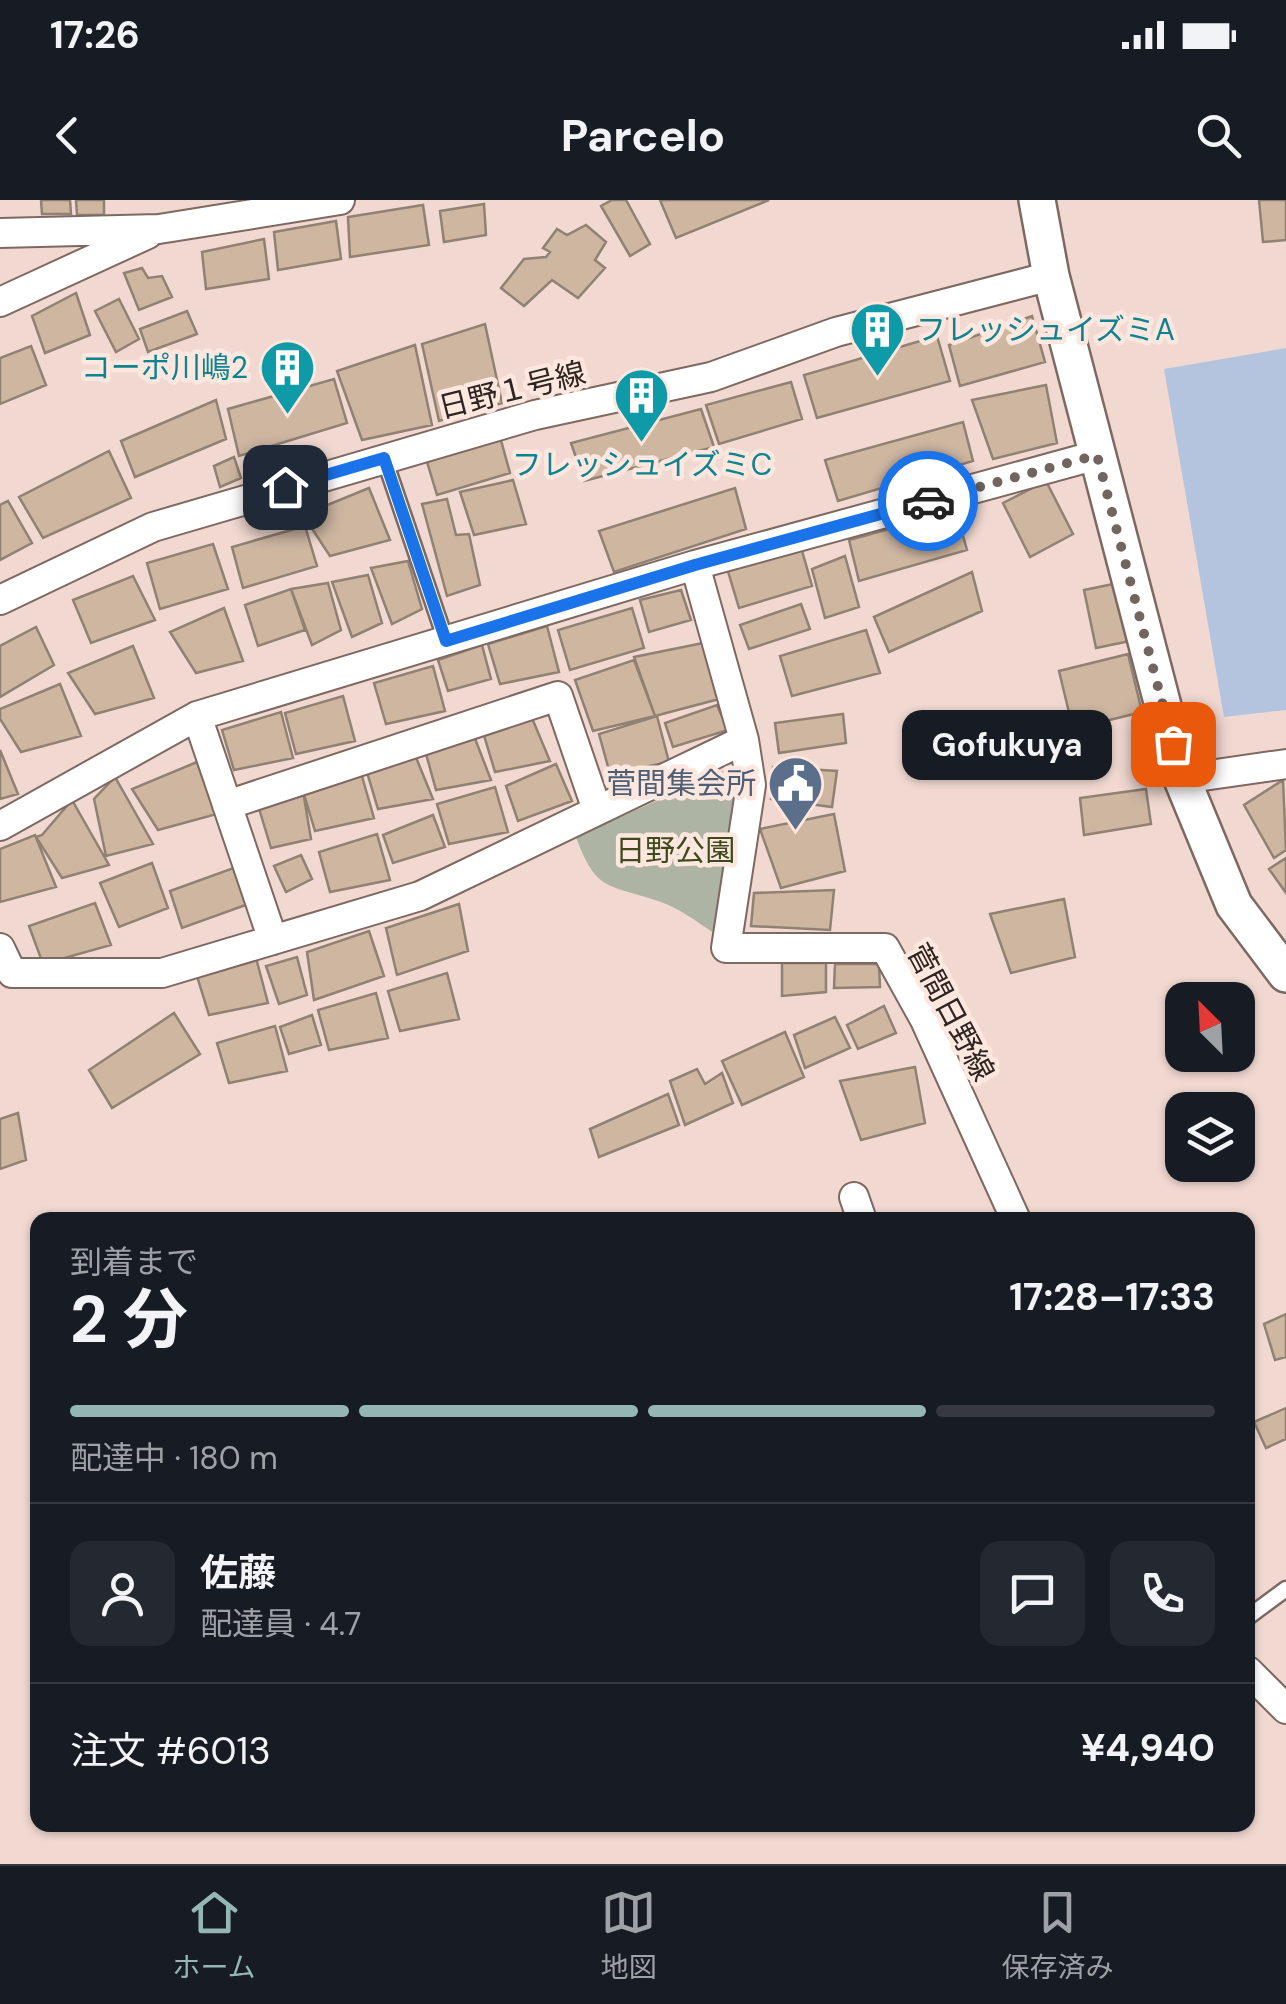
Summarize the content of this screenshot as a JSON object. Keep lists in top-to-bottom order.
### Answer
{
  "streets": {
    "street": ["日野１号線", "菅間日野線"]
  },
  "parks": ["日野公園"],
  "places": {
    "building": ["フレッシュイズミA", "コーポ川嶋2", "フレッシュイズミC"],
    "other": ["Gofukuya"],
    "public building": ["菅間集会所"]
  },
  "north": "top left",
  "page": {
    "status": "17:26",
    "header": "Parcelo",
    "bubble": "Gofukuya",
    "heading": ["2 分", "到着まで", "17:28–17:33"],
    "panel": [
      "佐藤",
      "配達員 · 4.7",
      "注文 #6013",
      "¥4,940"
    ],
    "bar": "配達中 · 180 m",
    "tabs": ["ホーム", "地図", "保存済み"]
  }
}
